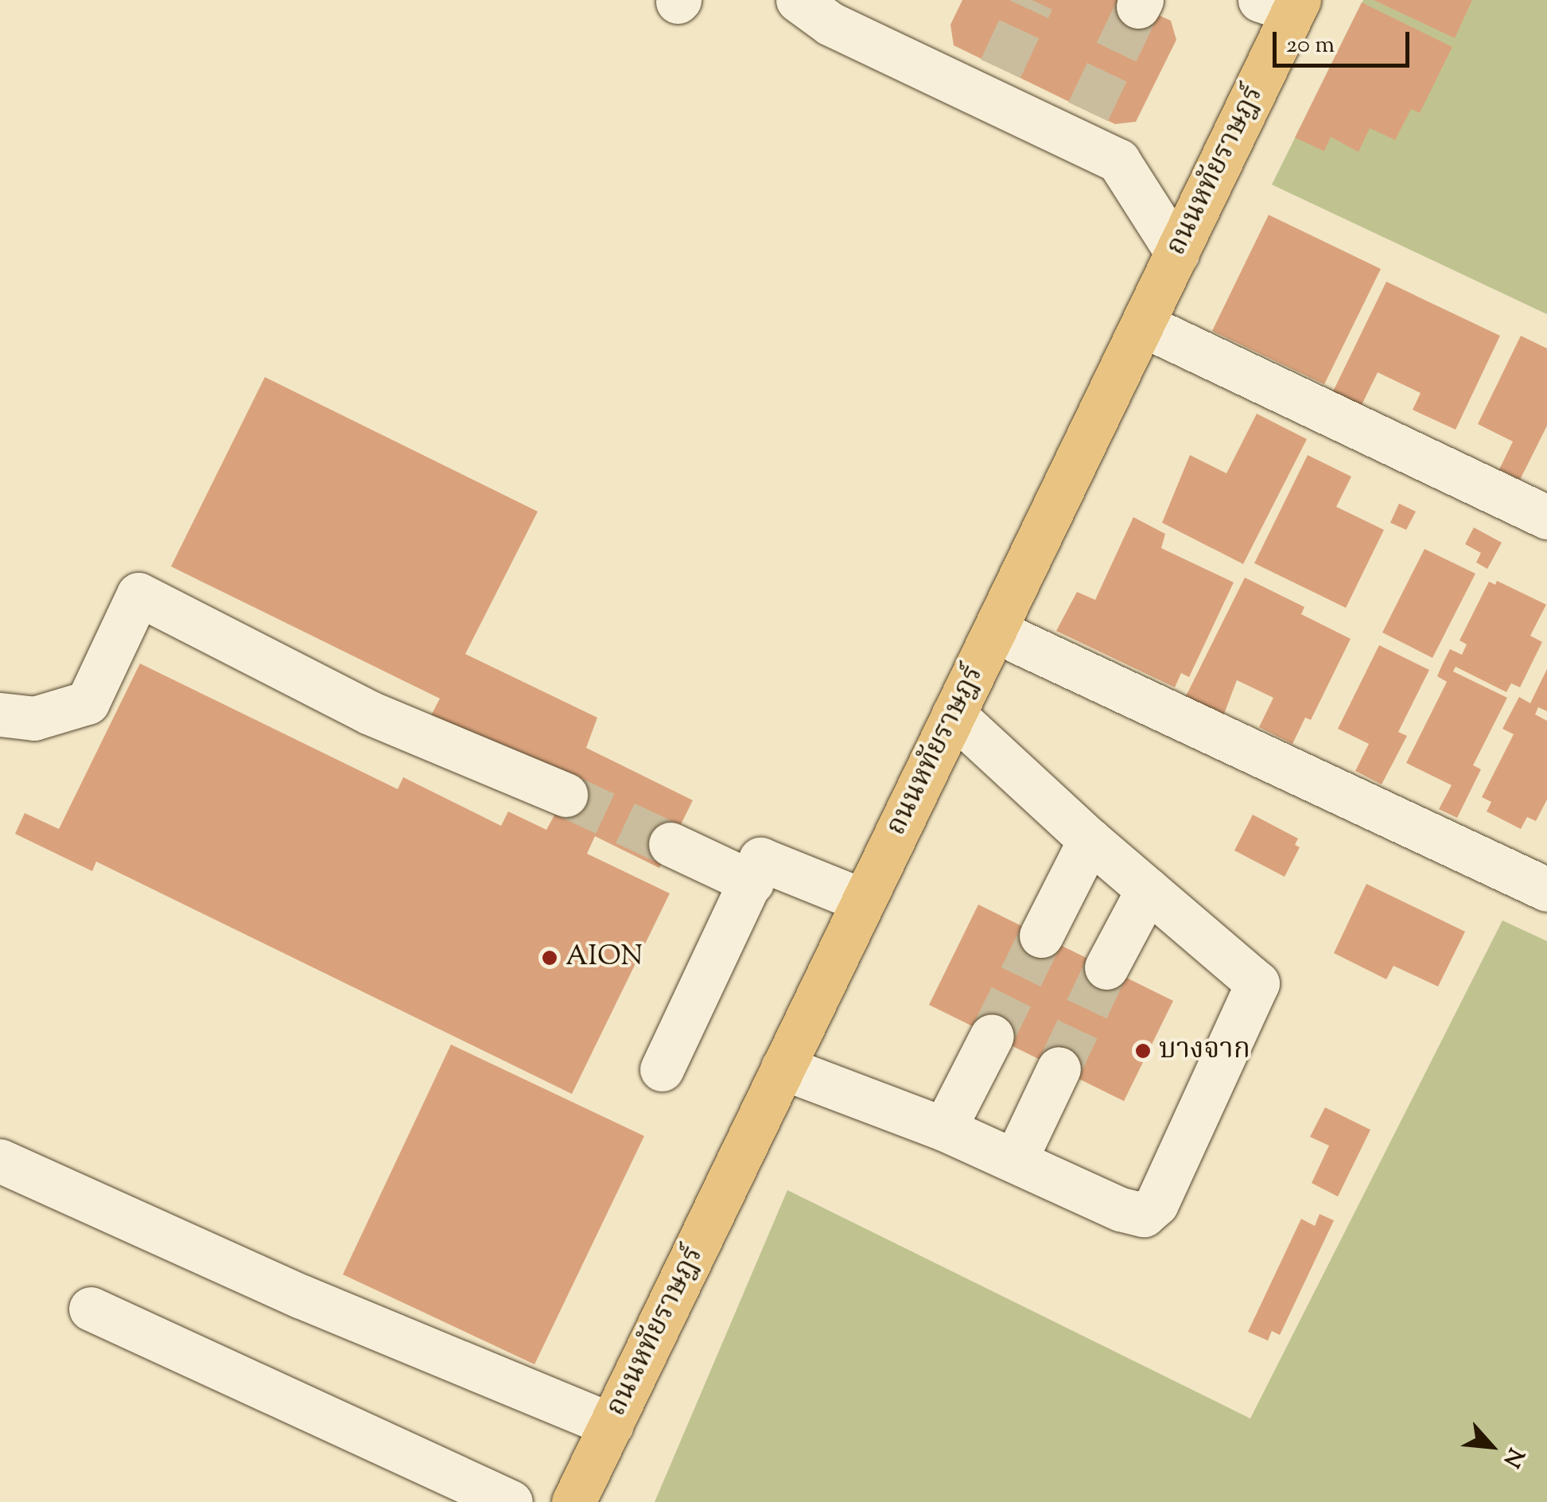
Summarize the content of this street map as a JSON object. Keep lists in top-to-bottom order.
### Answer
{
  "streets": {
    "main road": ["ถนนหทัยราษฎร์"]
  },
  "places": ["AION", "บางจาก"],
  "scale_bar": "20 m",
  "north": "bottom right"
}
